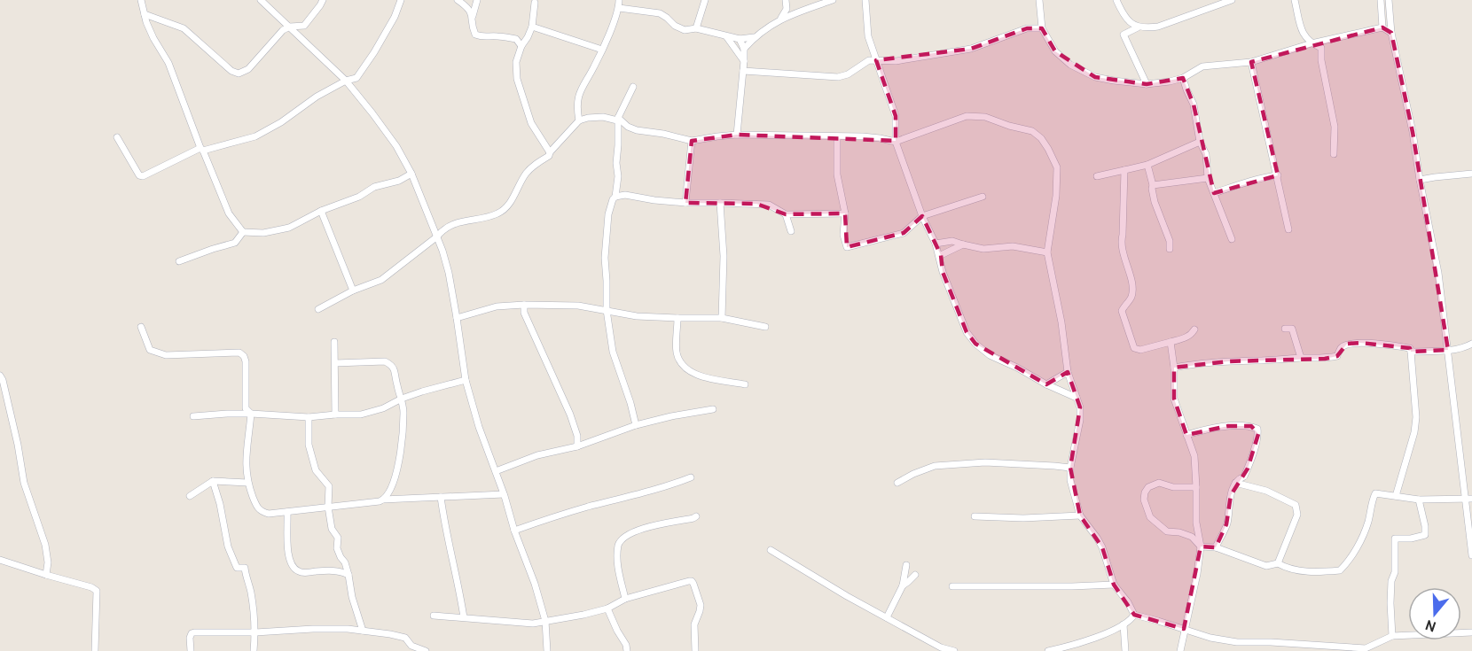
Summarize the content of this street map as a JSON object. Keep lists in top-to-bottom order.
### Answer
{
  "north": "bottom"
}
